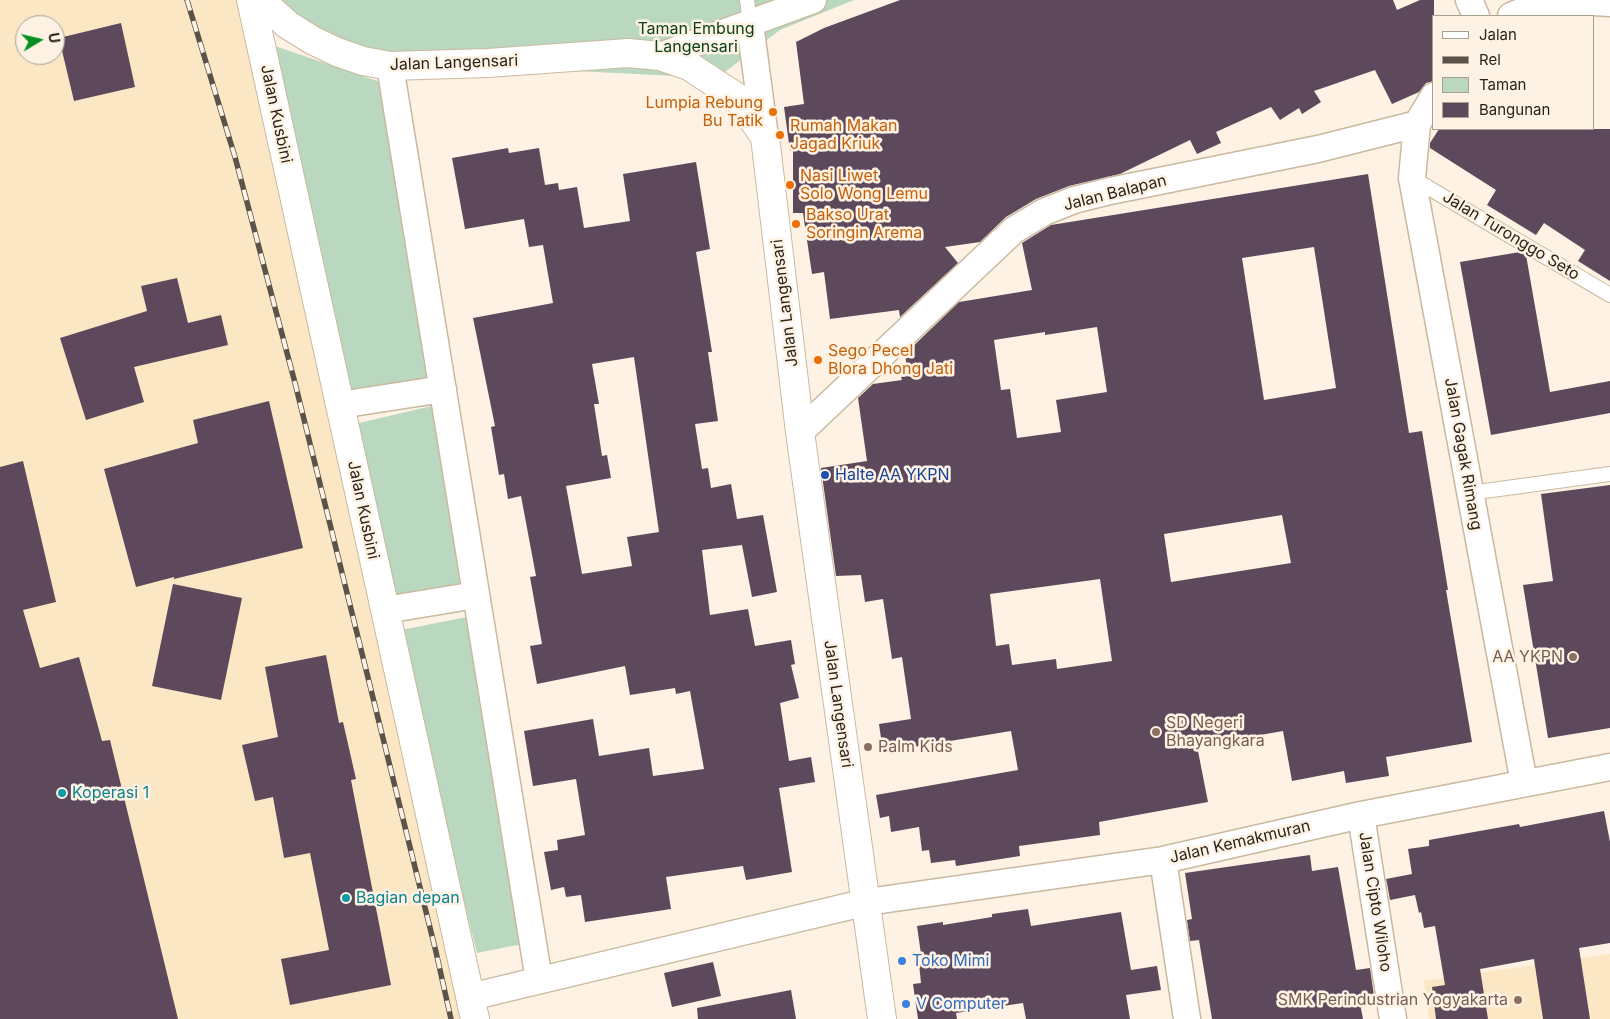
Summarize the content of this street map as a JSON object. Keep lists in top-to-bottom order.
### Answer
{
  "streets": {
    "main road": ["Jalan Langensari", "Jalan Kusbini"],
    "street": [
      "Jalan Balapan",
      "Jalan Gagak Rimang",
      "Jalan Kemakmuran",
      "Jalan Cipto Wiloho"
    ],
    "lane": ["Jalan Turonggo Seto"]
  },
  "crossings": [
    ["Jalan Langensari", "Jalan Balapan"],
    ["Jalan Langensari", "Jalan Kemakmuran"],
    ["Jalan Kusbini", "Jalan Kemakmuran"],
    ["Jalan Balapan", "Jalan Gagak Rimang"],
    ["Jalan Turonggo Seto", "Jalan Gagak Rimang"],
    ["Jalan Gagak Rimang", "Jalan Kemakmuran"],
    ["Jalan Kemakmuran", "Jalan Cipto Wiloho"]
  ],
  "parks": ["Taman Embung Langensari"],
  "places": [
    "Lumpia Rebung Bu Tatik",
    "Rumah Makan Jagad Kriuk",
    "Nasi Liwet Solo Wong Lemu",
    "Bakso Urat Soringin Arema",
    "Sego Pecel Blora Dhong Jati",
    "Halte AA YKPN",
    "AA YKPN",
    "SD Negeri Bhayangkara",
    "Palm Kids",
    "Koperasi 1",
    "Bagian depan",
    "Toko Mimi",
    "SMK Perindustrian Yogyakarta",
    "V Computer"
  ],
  "legend": [
    "Jalan",
    "Rel",
    "Taman",
    "Bangunan"
  ],
  "north": "right"
}
